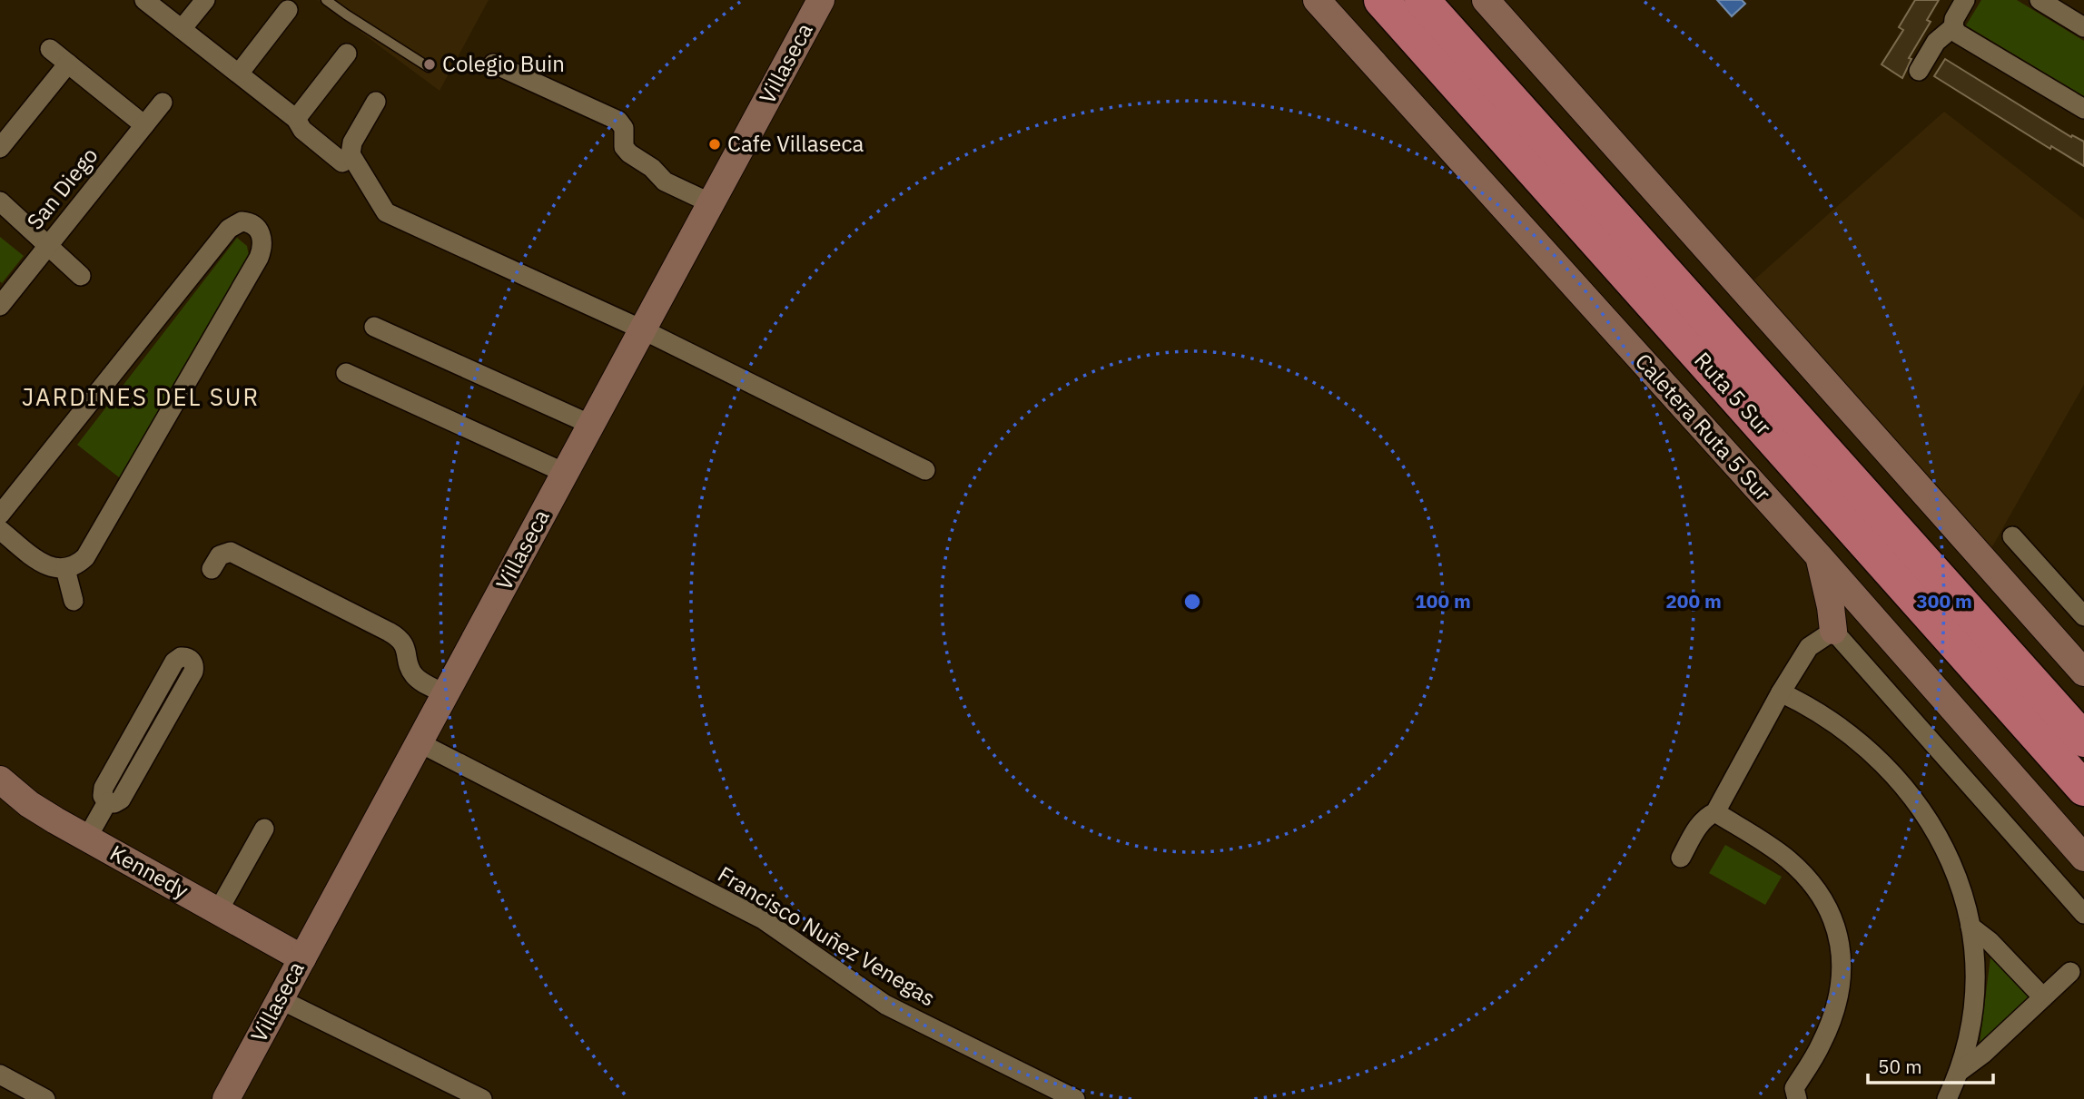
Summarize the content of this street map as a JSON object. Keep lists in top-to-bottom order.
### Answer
{
  "streets": {
    "highway": ["Ruta 5 Sur"],
    "main road": ["Villaseca", "Caletera Ruta 5 Sur", "Kennedy"],
    "street": ["San Diego", "Francisco Nuñez Venegas"]
  },
  "crossings": [
    ["Villaseca", "Kennedy"],
    ["Villaseca", "Francisco Nuñez Venegas"]
  ],
  "districts": ["JARDINES DEL SUR"],
  "places": ["Colegio Buin", "Cafe Villaseca"],
  "scale_bar": "50 m",
  "rings": ["100 m", "200 m", "300 m"]
}
